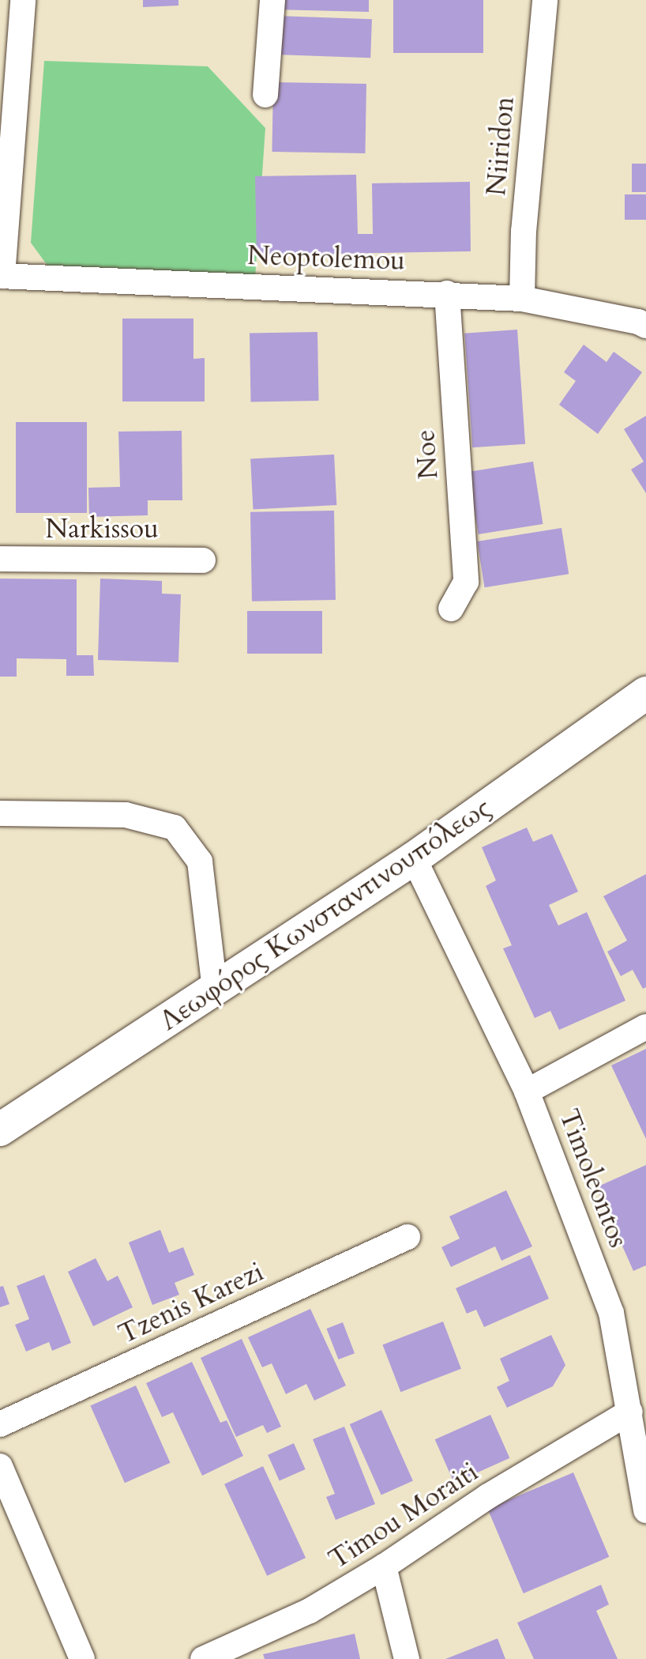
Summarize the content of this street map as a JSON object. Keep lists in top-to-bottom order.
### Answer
{
  "streets": {
    "street": [
      "Niiridon",
      "Neoptolemou",
      "Noe",
      "Narkissou",
      "Λεωφόρος Κωνσταντινουπόλεως",
      "Timoleontos",
      "Tzenis Karezi",
      "Timou Moraiti"
    ]
  },
  "crossings": [
    ["Niiridon", "Neoptolemou"],
    ["Neoptolemou", "Noe"],
    ["Λεωφόρος Κωνσταντινουπόλεως", "Timoleontos"],
    ["Timoleontos", "Timou Moraiti"]
  ]
}
